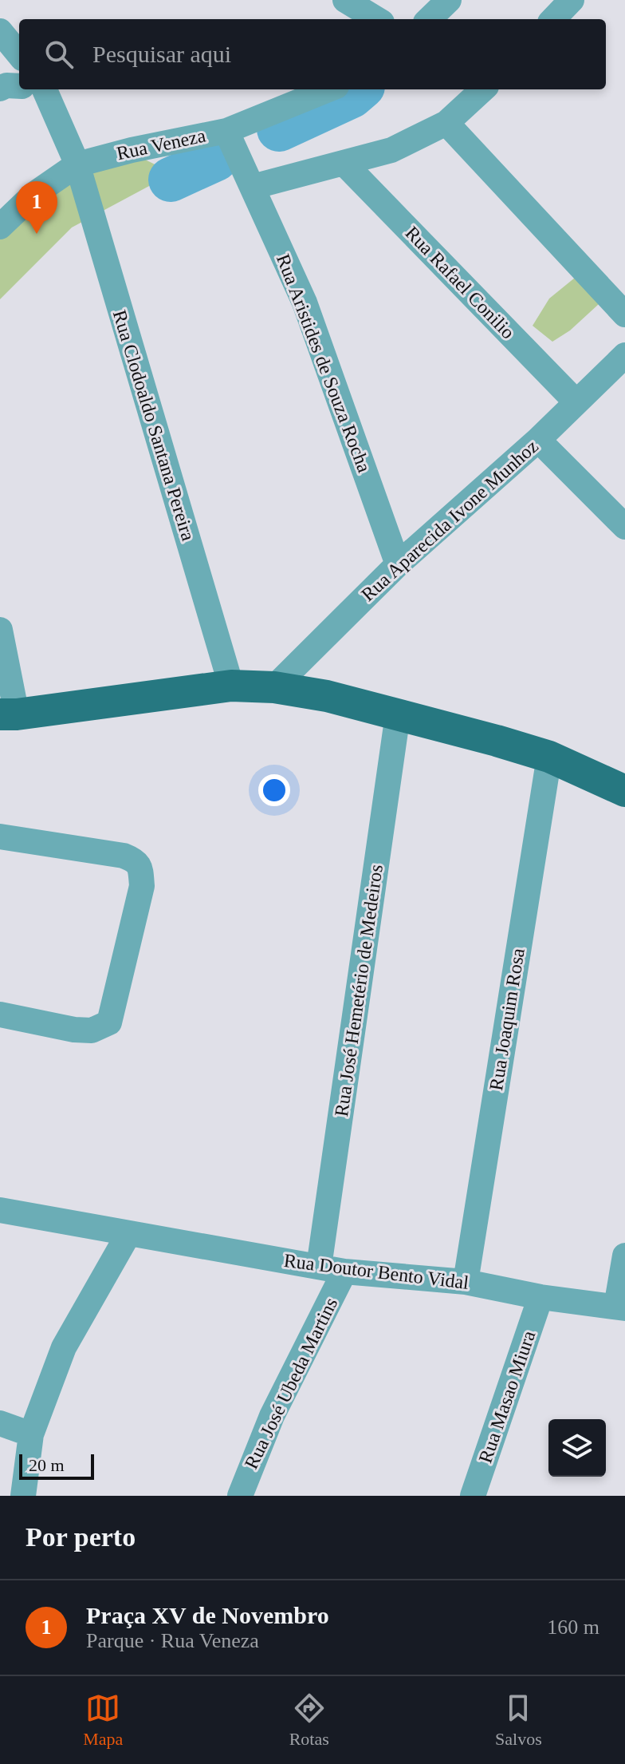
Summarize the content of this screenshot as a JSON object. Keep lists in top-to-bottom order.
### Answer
{
  "streets": {
    "street": [
      "Rua Veneza",
      "Rua Rafael Conilio",
      "Rua Aristides de Souza Rocha",
      "Rua Clodoaldo Santana Pereira",
      "Rua Aparecida Ivone Munhoz",
      "Rua José Hemetério de Medeiros",
      "Rua Joaquim Rosa",
      "Rua Doutor Bento Vidal",
      "Rua José Ubeda Martins",
      "Rua Masao Miura"
    ]
  },
  "crossings": [
    ["Rua Veneza", "Rua Aristides de Souza Rocha"],
    ["Rua Veneza", "Rua Clodoaldo Santana Pereira"],
    ["Rua Rafael Conilio", "Rua Aparecida Ivone Munhoz"],
    ["Rua Aristides de Souza Rocha", "Rua Aparecida Ivone Munhoz"],
    ["Rua José Hemetério de Medeiros", "Rua Doutor Bento Vidal"],
    ["Rua Joaquim Rosa", "Rua Doutor Bento Vidal"],
    ["Rua Doutor Bento Vidal", "Rua José Ubeda Martins"],
    ["Rua Doutor Bento Vidal", "Rua Masao Miura"]
  ],
  "scale_bar": "20 m",
  "page": {
    "search": "Pesquisar aqui",
    "pins": "1",
    "scale": "20 m",
    "heading": "Por perto",
    "list": [
      {
        "mark": "1",
        "name": "Praça XV de Novembro",
        "note": "Parque · Rua Veneza",
        "value": "160 m"
      }
    ],
    "nav": ["Mapa", "Rotas", "Salvos"]
  }
}
